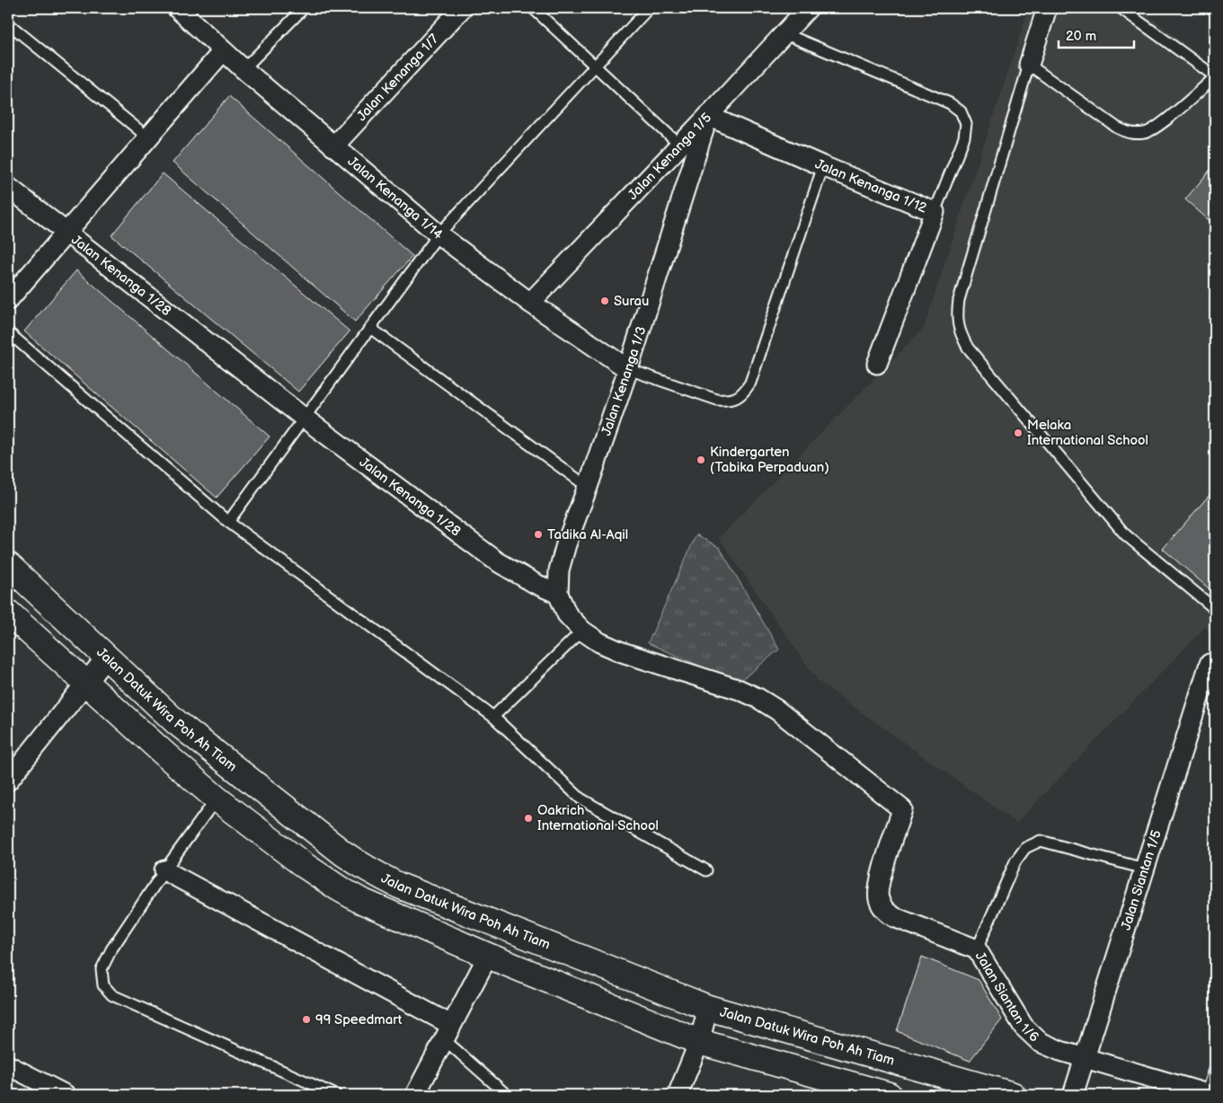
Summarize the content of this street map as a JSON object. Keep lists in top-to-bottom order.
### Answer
{
  "streets": {
    "street": [
      "Jalan Kenanga 1/7",
      "Jalan Kenanga 1/5",
      "Jalan Kenanga 1/12",
      "Jalan Kenanga 1/14",
      "Jalan Kenanga 1/28",
      "Jalan Kenanga 1/3",
      "Jalan Datuk Wira Poh Ah Tiam",
      "Jalan Siantan 1/5",
      "Jalan Siantan 1/6"
    ]
  },
  "crossings": [
    ["Jalan Kenanga 1/7", "Jalan Kenanga 1/14"],
    ["Jalan Kenanga 1/5", "Jalan Kenanga 1/12"],
    ["Jalan Kenanga 1/5", "Jalan Kenanga 1/14"],
    ["Jalan Kenanga 1/5", "Jalan Kenanga 1/3"],
    ["Jalan Kenanga 1/12", "Jalan Kenanga 1/3"],
    ["Jalan Kenanga 1/14", "Jalan Kenanga 1/28"],
    ["Jalan Kenanga 1/14", "Jalan Kenanga 1/3"],
    ["Jalan Kenanga 1/28", "Jalan Kenanga 1/3"],
    ["Jalan Siantan 1/5", "Jalan Siantan 1/6"]
  ],
  "places": [
    "Surau",
    "Melaka International School",
    "Kindergarten (Tabika Perpaduan)",
    "Tadika Al-Aqil",
    "Oakrich International School",
    "99 Speedmart"
  ],
  "scale_bar": "20 m"
}
